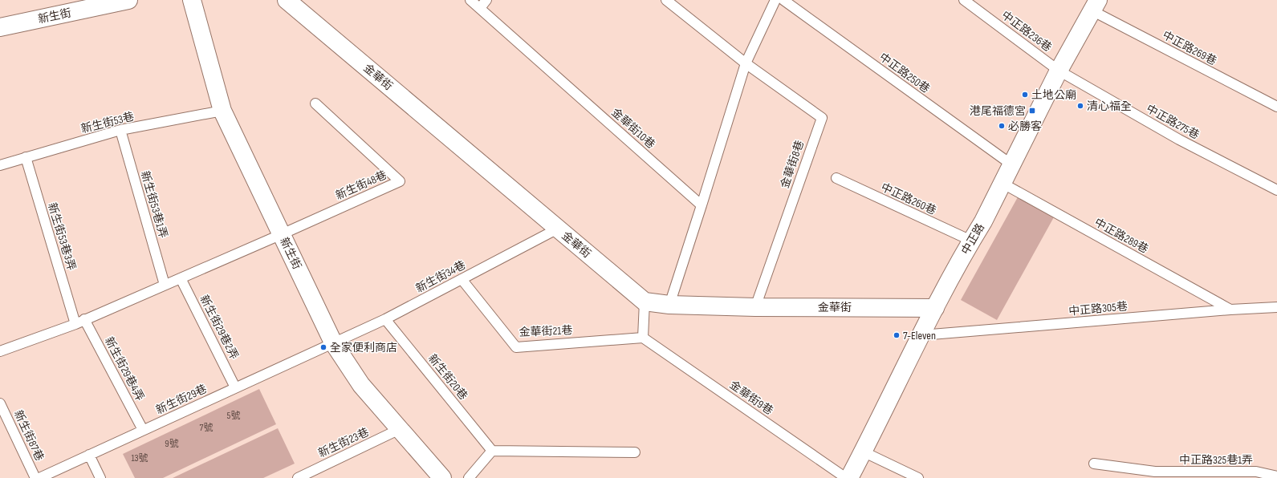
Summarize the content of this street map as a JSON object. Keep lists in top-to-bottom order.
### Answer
{
  "streets": {
    "street": ["新生街", "金華街", "中正路"],
    "lane": [
      "中正路236巷",
      "中正路269巷",
      "中正路250巷",
      "中正路275巷",
      "新生街53巷",
      "金華街10巷",
      "金華街8巷",
      "新生街48巷",
      "中正路260巷",
      "新生街53巷1弄",
      "中正路289巷",
      "新生街53巷3弄",
      "新生街34巷",
      "中正路305巷",
      "新生街29巷2弄",
      "金華街21巷",
      "新生街29巷4弄",
      "新生街20巷",
      "金華街9巷",
      "新生街29巷",
      "新生街87巷",
      "新生街23巷",
      "中正路325巷1弄"
    ]
  },
  "crossings": [
    ["新生街", "新生街53巷"],
    ["新生街", "新生街48巷"],
    ["新生街", "新生街34巷"],
    ["新生街", "新生街29巷"],
    ["新生街", "新生街23巷"],
    ["中正路236巷", "中正路275巷"],
    ["中正路236巷", "中正路"],
    ["中正路269巷", "中正路"],
    ["中正路250巷", "中正路"],
    ["金華街", "金華街8巷"],
    ["金華街", "中正路"],
    ["金華街", "新生街34巷"],
    ["中正路275巷", "中正路"],
    ["新生街53巷", "新生街53巷1弄"],
    ["新生街53巷", "新生街53巷3弄"],
    ["中正路260巷", "中正路"],
    ["中正路289巷", "中正路"],
    ["中正路289巷", "中正路305巷"],
    ["中正路", "中正路305巷"],
    ["新生街34巷", "金華街21巷"],
    ["新生街34巷", "新生街20巷"],
    ["新生街34巷", "新生街29巷"],
    ["新生街29巷2弄", "新生街29巷"],
    ["金華街21巷", "金華街9巷"],
    ["新生街29巷4弄", "新生街29巷"]
  ],
  "places": {
    "other": [
      "土地公廟",
      "清心福全",
      "必勝客",
      "7-Eleven",
      "全家便利商店"
    ],
    "transit": ["港尾福德宮"]
  },
  "house_numbers": [
    "5號",
    "7號",
    "9號",
    "13號"
  ]
}
